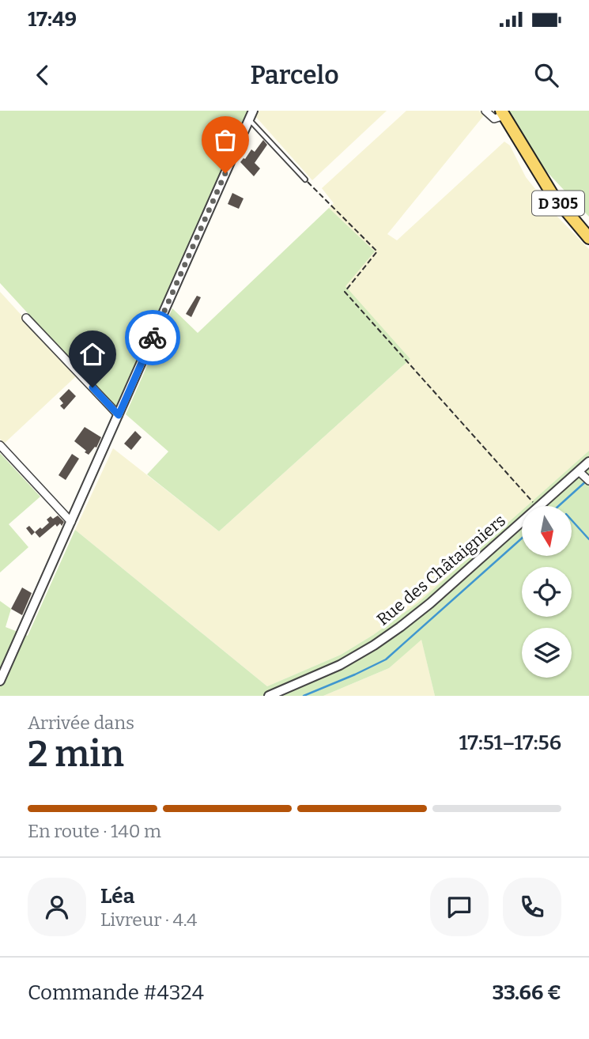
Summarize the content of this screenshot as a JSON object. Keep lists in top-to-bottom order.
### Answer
{
  "streets": {
    "main road": ["D 305"],
    "street": ["Rue des Châtaigniers"]
  },
  "north": "bottom",
  "page": {
    "status": "17:49",
    "header": "Parcelo",
    "heading": ["2 min", "Arrivée dans", "17:51–17:56"],
    "panel": [
      "Léa",
      "Livreur · 4.4",
      "Commande #4324",
      "33.66 €"
    ],
    "bar": "En route · 140 m"
  }
}
